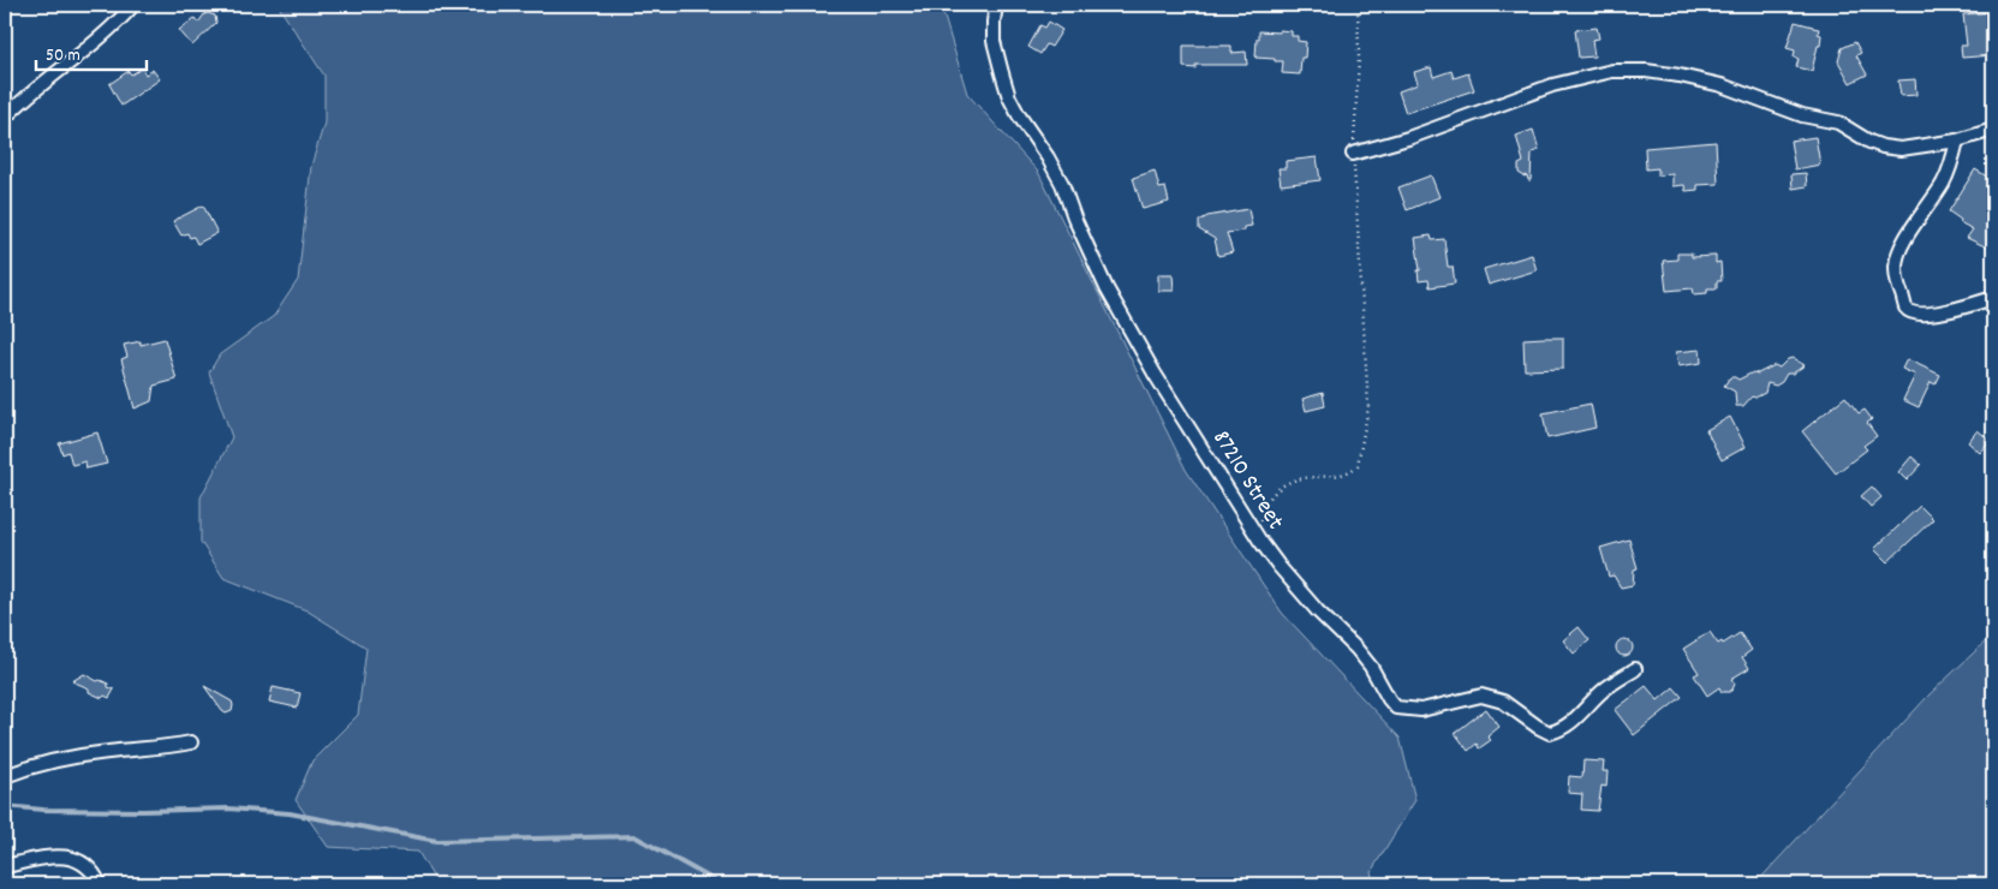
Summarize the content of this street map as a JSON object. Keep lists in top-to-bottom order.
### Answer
{
  "streets": {
    "street": ["87210 Street"]
  },
  "scale_bar": "50 m"
}
